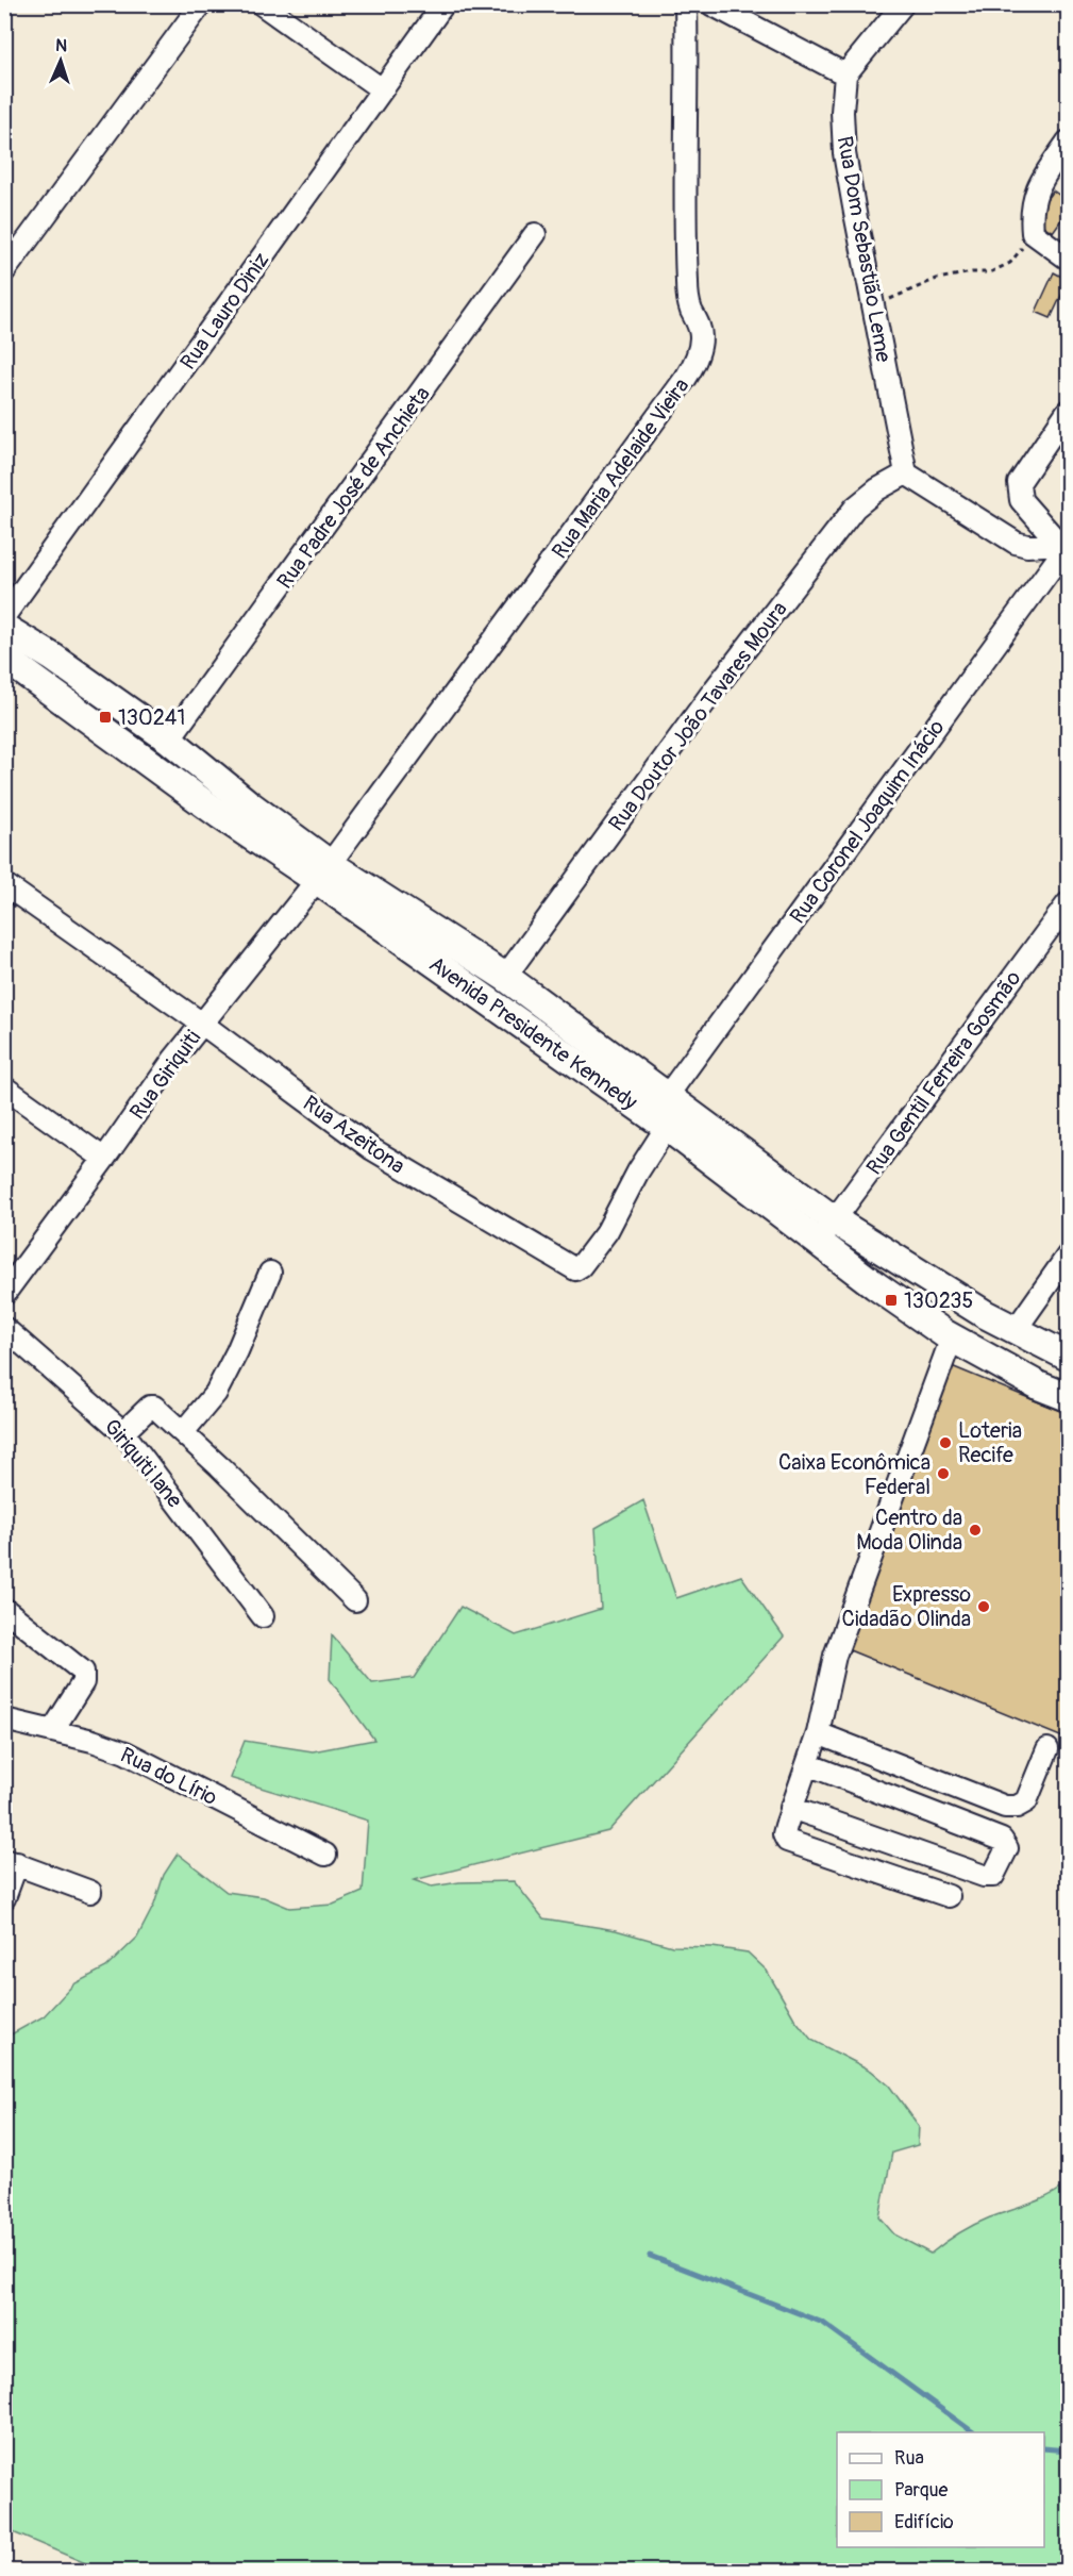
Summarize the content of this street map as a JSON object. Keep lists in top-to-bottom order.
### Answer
{
  "streets": {
    "main road": ["Avenida Presidente Kennedy"],
    "street": [
      "Rua Dom Sebastião Leme",
      "Rua Lauro Diniz",
      "Rua Maria Adelaide Vieira",
      "Rua Padre José de Anchieta",
      "Rua Doutor João Tavares Moura",
      "Rua Coronel Joaquim Inácio",
      "Rua Gentil Ferreira Gosmão",
      "Rua Giriquiti",
      "Rua Azeitona",
      "Giriquiti lane",
      "Rua do Lírio"
    ]
  },
  "crossings": [
    ["Rua Dom Sebastião Leme", "Rua Doutor João Tavares Moura"],
    ["Rua Maria Adelaide Vieira", "Avenida Presidente Kennedy"],
    ["Rua Maria Adelaide Vieira", "Rua Giriquiti"],
    ["Rua Padre José de Anchieta", "Avenida Presidente Kennedy"],
    ["Rua Doutor João Tavares Moura", "Avenida Presidente Kennedy"],
    ["Rua Coronel Joaquim Inácio", "Avenida Presidente Kennedy"],
    ["Avenida Presidente Kennedy", "Rua Gentil Ferreira Gosmão"],
    ["Avenida Presidente Kennedy", "Rua Giriquiti"],
    ["Avenida Presidente Kennedy", "Rua Azeitona"],
    ["Rua Giriquiti", "Rua Azeitona"]
  ],
  "places": {
    "transit": ["130241", "130235"],
    "other": [
      "Loteria Recife",
      "Caixa Econômica Federal",
      "Centro da Moda Olinda",
      "Expresso Cidadão Olinda"
    ]
  },
  "legend": ["Rua", "Parque", "Edifício"],
  "north": "top"
}
